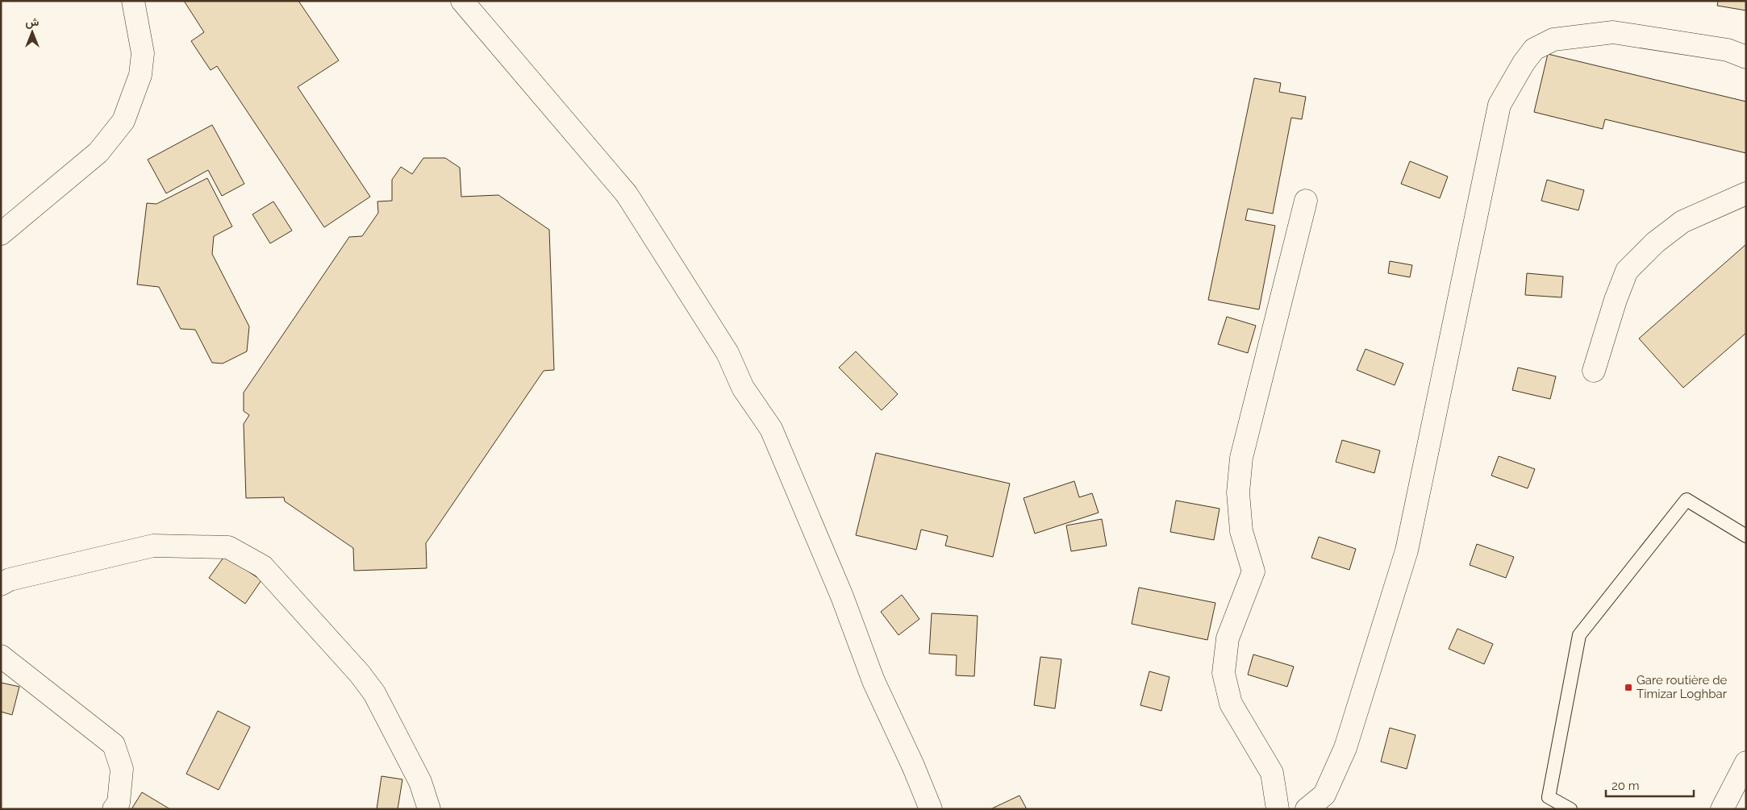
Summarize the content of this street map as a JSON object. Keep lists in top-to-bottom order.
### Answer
{
  "places": {
    "transit": ["Gare routière de Timizar Loghbar"]
  },
  "scale_bar": "20 m",
  "north": "top"
}
